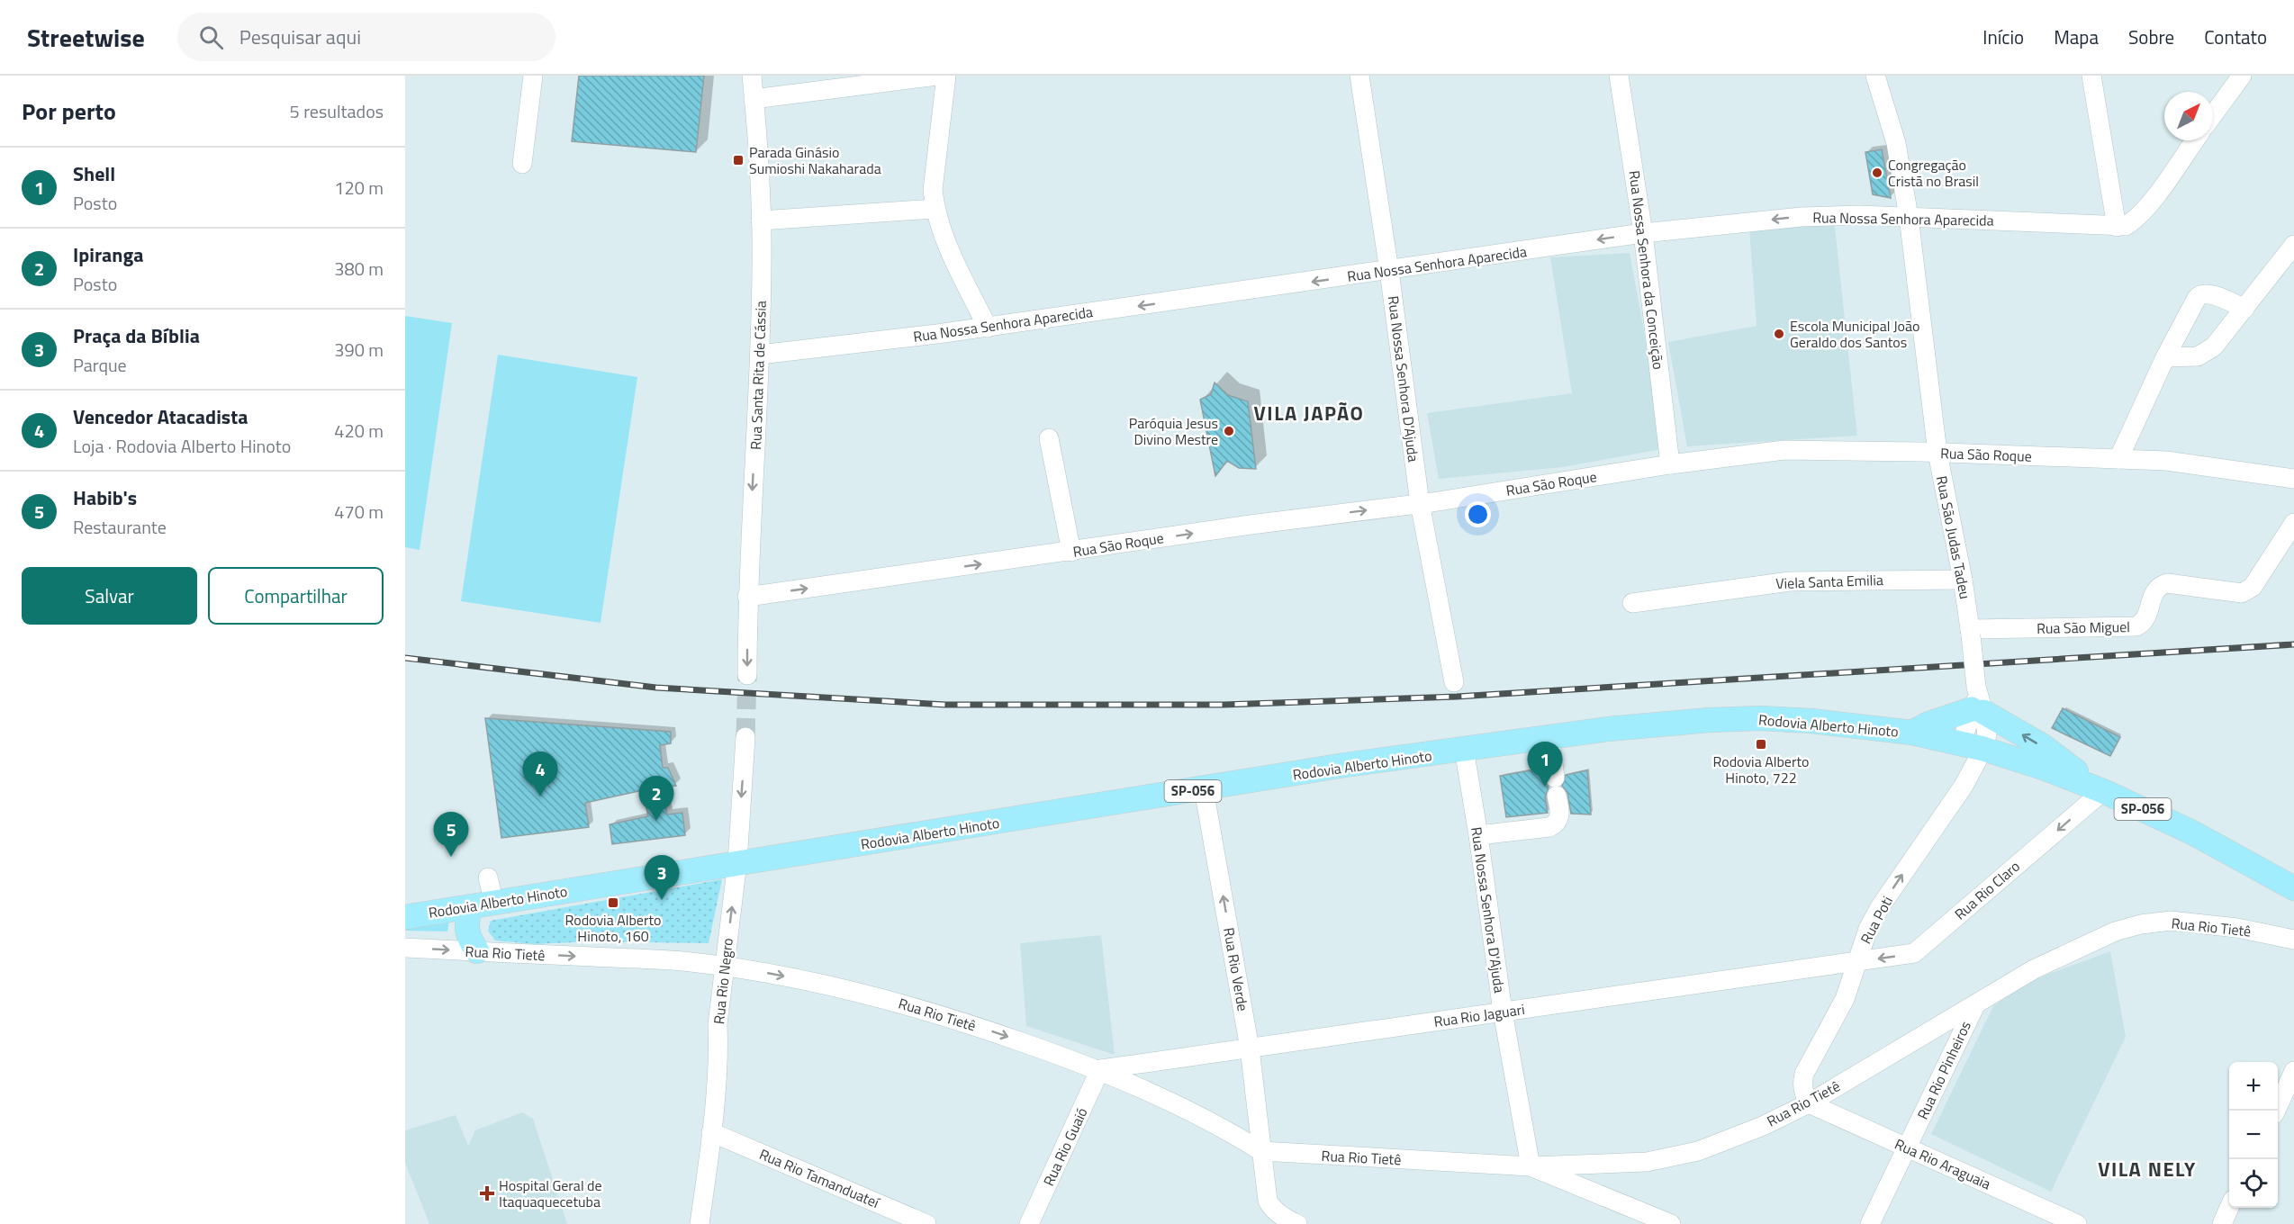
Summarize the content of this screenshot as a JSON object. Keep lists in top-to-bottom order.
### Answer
{
  "streets": {
    "main road": ["Rodovia Alberto Hinoto", "SP-056"],
    "street": [
      "Rua Nossa Senhora Aparecida",
      "Rua Nossa Senhora da Conceição",
      "Rua Santa Rita de Cássia",
      "Rua Nossa Senhora D'Ajuda",
      "Rua São Roque",
      "Rua São Judas Tadeu",
      "Viela Santa Emilia",
      "Rua São Miguel",
      "Rua Rio Claro",
      "Rua Poti",
      "Rua Rio Tietê",
      "Rua Rio Verde",
      "Rua Rio Negro",
      "Rua Rio Jaguari",
      "Rua Rio Pinheiros",
      "Rua Rio Guaió",
      "Rua Rio Araguaia",
      "Rua Rio Tamanduateí"
    ]
  },
  "crossings": [
    ["Rua Nossa Senhora Aparecida", "Rua Nossa Senhora da Conceição"],
    ["Rua Nossa Senhora Aparecida", "Rua Santa Rita de Cássia"],
    ["Rua Nossa Senhora Aparecida", "Rua Nossa Senhora D'Ajuda"],
    ["Rua Nossa Senhora Aparecida", "Rua São Judas Tadeu"],
    ["Rua Nossa Senhora da Conceição", "Rua São Roque"],
    ["Rua Santa Rita de Cássia", "Rua São Roque"],
    ["Rua Nossa Senhora D'Ajuda", "Rua São Roque"],
    ["Rua Nossa Senhora D'Ajuda", "Rodovia Alberto Hinoto"],
    ["Rua Nossa Senhora D'Ajuda", "Rua Rio Tietê"],
    ["Rua Nossa Senhora D'Ajuda", "Rua Rio Jaguari"],
    ["Rua São Roque", "Rua São Judas Tadeu"],
    ["Rua São Judas Tadeu", "Viela Santa Emilia"],
    ["Rua São Judas Tadeu", "Rua São Miguel"],
    ["Rua São Judas Tadeu", "Rodovia Alberto Hinoto"],
    ["Rua São Judas Tadeu", "Rua Poti"],
    ["Rodovia Alberto Hinoto", "Rua Rio Claro"],
    ["Rodovia Alberto Hinoto", "Rua Poti"],
    ["Rodovia Alberto Hinoto", "Rua Rio Verde"],
    ["Rodovia Alberto Hinoto", "Rua Rio Negro"],
    ["Rua Rio Claro", "Rua Poti"],
    ["Rua Rio Claro", "Rua Rio Jaguari"],
    ["Rua Poti", "Rua Rio Tietê"],
    ["Rua Poti", "Rua Rio Jaguari"],
    ["Rua Poti", "Rua Rio Araguaia"],
    ["Rua Rio Tietê", "Rua Rio Verde"],
    ["Rua Rio Tietê", "Rua Rio Negro"],
    ["Rua Rio Tietê", "Rua Rio Jaguari"],
    ["Rua Rio Tietê", "Rua Rio Pinheiros"],
    ["Rua Rio Tietê", "Rua Rio Guaió"],
    ["Rua Rio Tietê", "Rua Rio Araguaia"],
    ["Rua Rio Verde", "Rua Rio Jaguari"],
    ["Rua Rio Negro", "Rua Rio Tamanduateí"],
    ["Rua Rio Jaguari", "Rua Rio Guaió"],
    ["Rua Rio Pinheiros", "Rua Rio Araguaia"]
  ],
  "one_way": [
    "Rua Nossa Senhora Aparecida",
    "Rua Santa Rita de Cássia",
    "Rua São Roque",
    "Rua Rio Claro",
    "Rua Poti",
    "Rua Rio Tietê",
    "Rua Rio Verde"
  ],
  "districts": ["VILA JAPÃO", "VILA NELY"],
  "places": {
    "transit": ["Parada Ginásio Sumioshi Nakaharada", "Rodovia Alberto Hinoto, 722", "Rodovia Alberto Hinoto, 160"],
    "other": ["Congregação Cristã no Brasil", "Escola Municipal João Geraldo dos Santos", "Paróquia Jesus Divino Mestre"],
    "health": ["Hospital Geral de Itaquaquecetuba"]
  },
  "north": "top right",
  "page": {
    "header": "Streetwise",
    "search": "Pesquisar aqui",
    "nav": [
      "Início",
      "Mapa",
      "Sobre",
      "Contato"
    ],
    "heading": ["Por perto", "5 resultados"],
    "list": [
      {
        "mark": "1",
        "name": "Shell",
        "note": "Posto",
        "value": "120 m"
      },
      {
        "mark": "2",
        "name": "Ipiranga",
        "note": "Posto",
        "value": "380 m"
      },
      {
        "mark": "3",
        "name": "Praça da Bíblia",
        "note": "Parque",
        "value": "390 m"
      },
      {
        "mark": "4",
        "name": "Vencedor Atacadista",
        "note": "Loja · Rodovia Alberto Hinoto",
        "value": "420 m"
      },
      {
        "mark": "5",
        "name": "Habib's",
        "note": "Restaurante",
        "value": "470 m"
      }
    ],
    "buttons": ["Salvar", "Compartilhar"],
    "pins": [
      "1",
      "4",
      "2",
      "5",
      "3"
    ],
    "map_buttons": ["+", "−"]
  }
}
